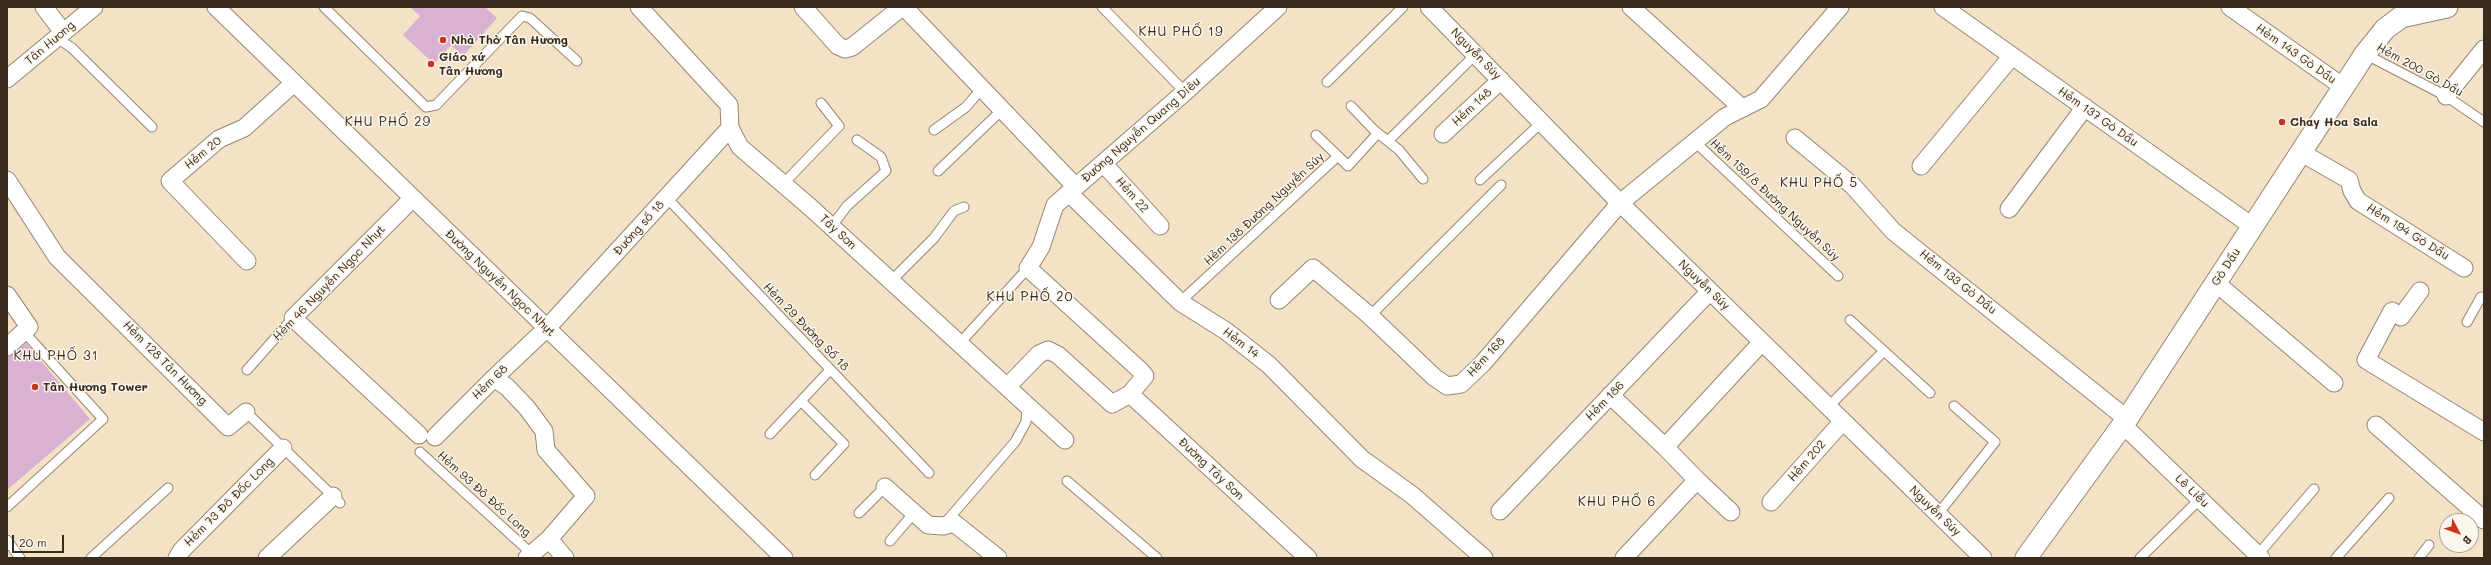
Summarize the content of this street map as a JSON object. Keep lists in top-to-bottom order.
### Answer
{
  "streets": {
    "street": [
      "Tân Hương",
      "Nguyễn Súy",
      "Hẻm 143 Gò Dầu",
      "Hẻm 148",
      "Hẻm 137 Gò Dầu",
      "Đường Nguyễn Quang Diêu",
      "Hẻm 20",
      "Hẻm 22",
      "Đường số 18",
      "Tây Sơn",
      "Hẻm 194 Gò Dầu",
      "Gò Dầu",
      "Hẻm 133 Gò Dầu",
      "Hẻm 46 Nguyễn Ngọc Nhựt",
      "Đường Nguyễn Ngọc Nhựt",
      "Hẻm 14",
      "Hẻm 168",
      "Hẻm 128 Tân Hương",
      "Hẻm 68",
      "Hẻm 186",
      "Hẻm 202",
      "Đường Tây Sơn",
      "Lê Liễu",
      "Hẻm 73 Đô Đốc Long"
    ],
    "lane": [
      "Hẻm 200 Gò Dầu",
      "Hẻm 159/8 Đường Nguyễn Súy",
      "Hẻm 138 Đường Nguyễn Súy",
      "Hẻm 29 Đường Số 18",
      "Hẻm 93 Đô Đốc Long"
    ]
  },
  "crossings": [
    ["Nguyễn Súy", "Hẻm 148"],
    ["Nguyễn Súy", "Hẻm 168"],
    ["Nguyễn Súy", "Hẻm 186"],
    ["Nguyễn Súy", "Hẻm 202"],
    ["Hẻm 143 Gò Dầu", "Gò Dầu"],
    ["Hẻm 200 Gò Dầu", "Gò Dầu"],
    ["Hẻm 137 Gò Dầu", "Gò Dầu"],
    ["Đường Nguyễn Quang Diêu", "Hẻm 22"],
    ["Đường Nguyễn Quang Diêu", "Hẻm 14"],
    ["Hẻm 20", "Đường Nguyễn Ngọc Nhựt"],
    ["Hẻm 138 Đường Nguyễn Súy", "Hẻm 14"],
    ["Đường số 18", "Tây Sơn"],
    ["Đường số 18", "Đường Nguyễn Ngọc Nhựt"],
    ["Đường số 18", "Hẻm 29 Đường Số 18"],
    ["Đường số 18", "Hẻm 68"],
    ["Hẻm 194 Gò Dầu", "Gò Dầu"],
    ["Gò Dầu", "Hẻm 133 Gò Dầu"],
    ["Gò Dầu", "Lê Liễu"],
    ["Hẻm 133 Gò Dầu", "Lê Liễu"],
    ["Hẻm 46 Nguyễn Ngọc Nhựt", "Đường Nguyễn Ngọc Nhựt"],
    ["Đường Nguyễn Ngọc Nhựt", "Hẻm 68"],
    ["Hẻm 128 Tân Hương", "Hẻm 73 Đô Đốc Long"],
    ["Hẻm 68", "Hẻm 93 Đô Đốc Long"]
  ],
  "districts": [
    "KHU PHỐ 19",
    "KHU PHỐ 29",
    "KHU PHỐ 5",
    "KHU PHỐ 20",
    "KHU PHỐ 31",
    "KHU PHỐ 6"
  ],
  "places": [
    "Nhà Thờ Tân Hương",
    "Giáo xứ Tân Hương",
    "Chay Hoa Sala",
    "Tân Hương Tower"
  ],
  "scale_bar": "20 m",
  "north": "bottom right"
}
